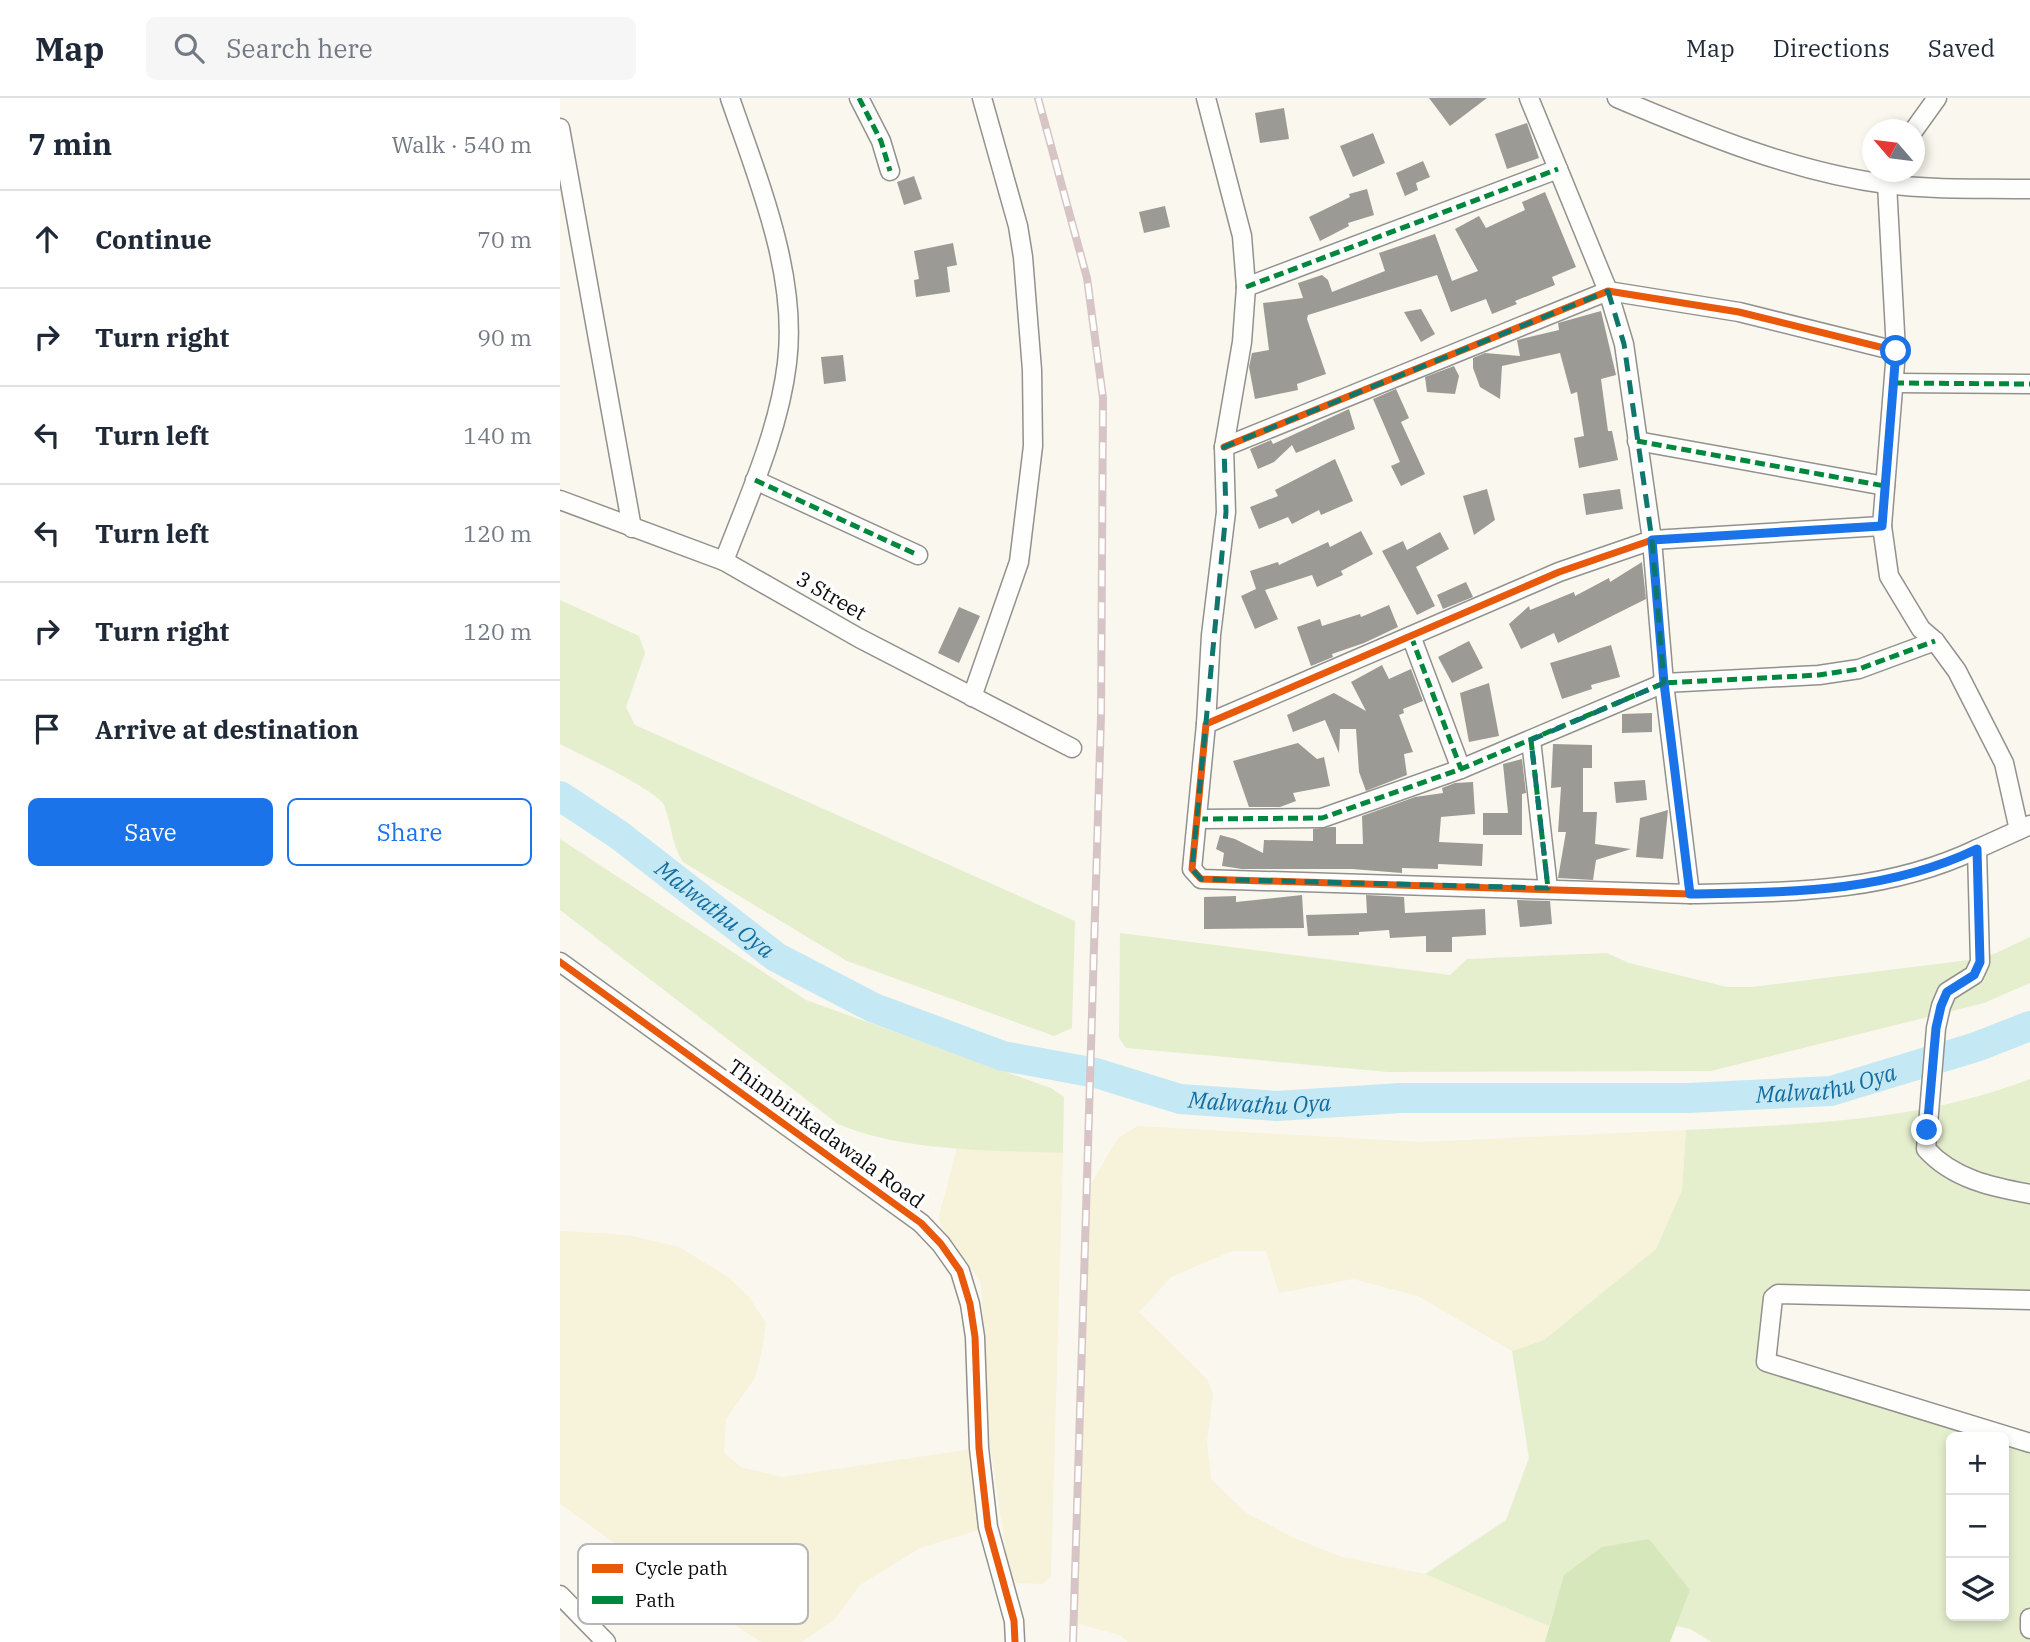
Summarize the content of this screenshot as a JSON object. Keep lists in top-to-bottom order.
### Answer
{
  "streets": {
    "street": ["3 Street", "Thimbirikadawala Road"]
  },
  "water": ["Malwathu Oya"],
  "legend": ["Cycle path", "Path"],
  "north": "top left",
  "page": {
    "header": "Map",
    "search": "Search here",
    "nav": ["Map", "Directions", "Saved"],
    "heading": ["7 min", "Walk · 540 m"],
    "list": [
      ["Continue", "70 m"],
      ["Turn right", "90 m"],
      ["Turn left", "140 m"],
      ["Turn left", "120 m"],
      ["Turn right", "120 m"],
      "Arrive at destination"
    ],
    "buttons": ["Save", "Share"],
    "map_buttons": ["+", "−"]
  }
}
